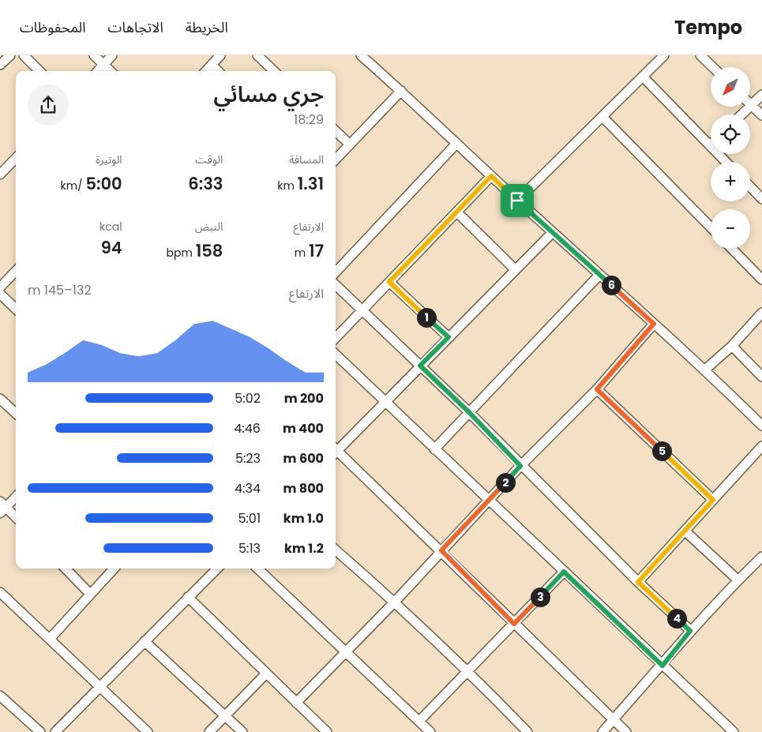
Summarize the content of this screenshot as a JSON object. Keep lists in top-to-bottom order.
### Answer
{
  "north": "bottom left",
  "page": {
    "header": "Tempo",
    "nav": ["الخريطة", "الاتجاهات", "المحفوظات"],
    "map_buttons": ["+", "−"],
    "heading": ["جري مسائي", "18:29"],
    "stats": [
      ["المسافة", "1.31 km"],
      ["الوقت", "6:33"],
      ["الوتيرة", "5:00 /km"],
      ["الارتفاع", "17 m"],
      ["النبض", "158 bpm"],
      ["kcal", "94"]
    ],
    "chart": ["الارتفاع", "132–145 m"],
    "pins": [
      "6",
      "1",
      "5",
      "2",
      "3",
      "4"
    ],
    "list": [
      {
        "name": "200 m",
        "note": "5:02"
      },
      {
        "name": "400 m",
        "note": "4:46"
      },
      {
        "name": "600 m",
        "note": "5:23"
      },
      {
        "name": "800 m",
        "note": "4:34"
      },
      {
        "name": "1.0 km",
        "note": "5:01"
      },
      {
        "name": "1.2 km",
        "note": "5:13"
      }
    ]
  }
}
